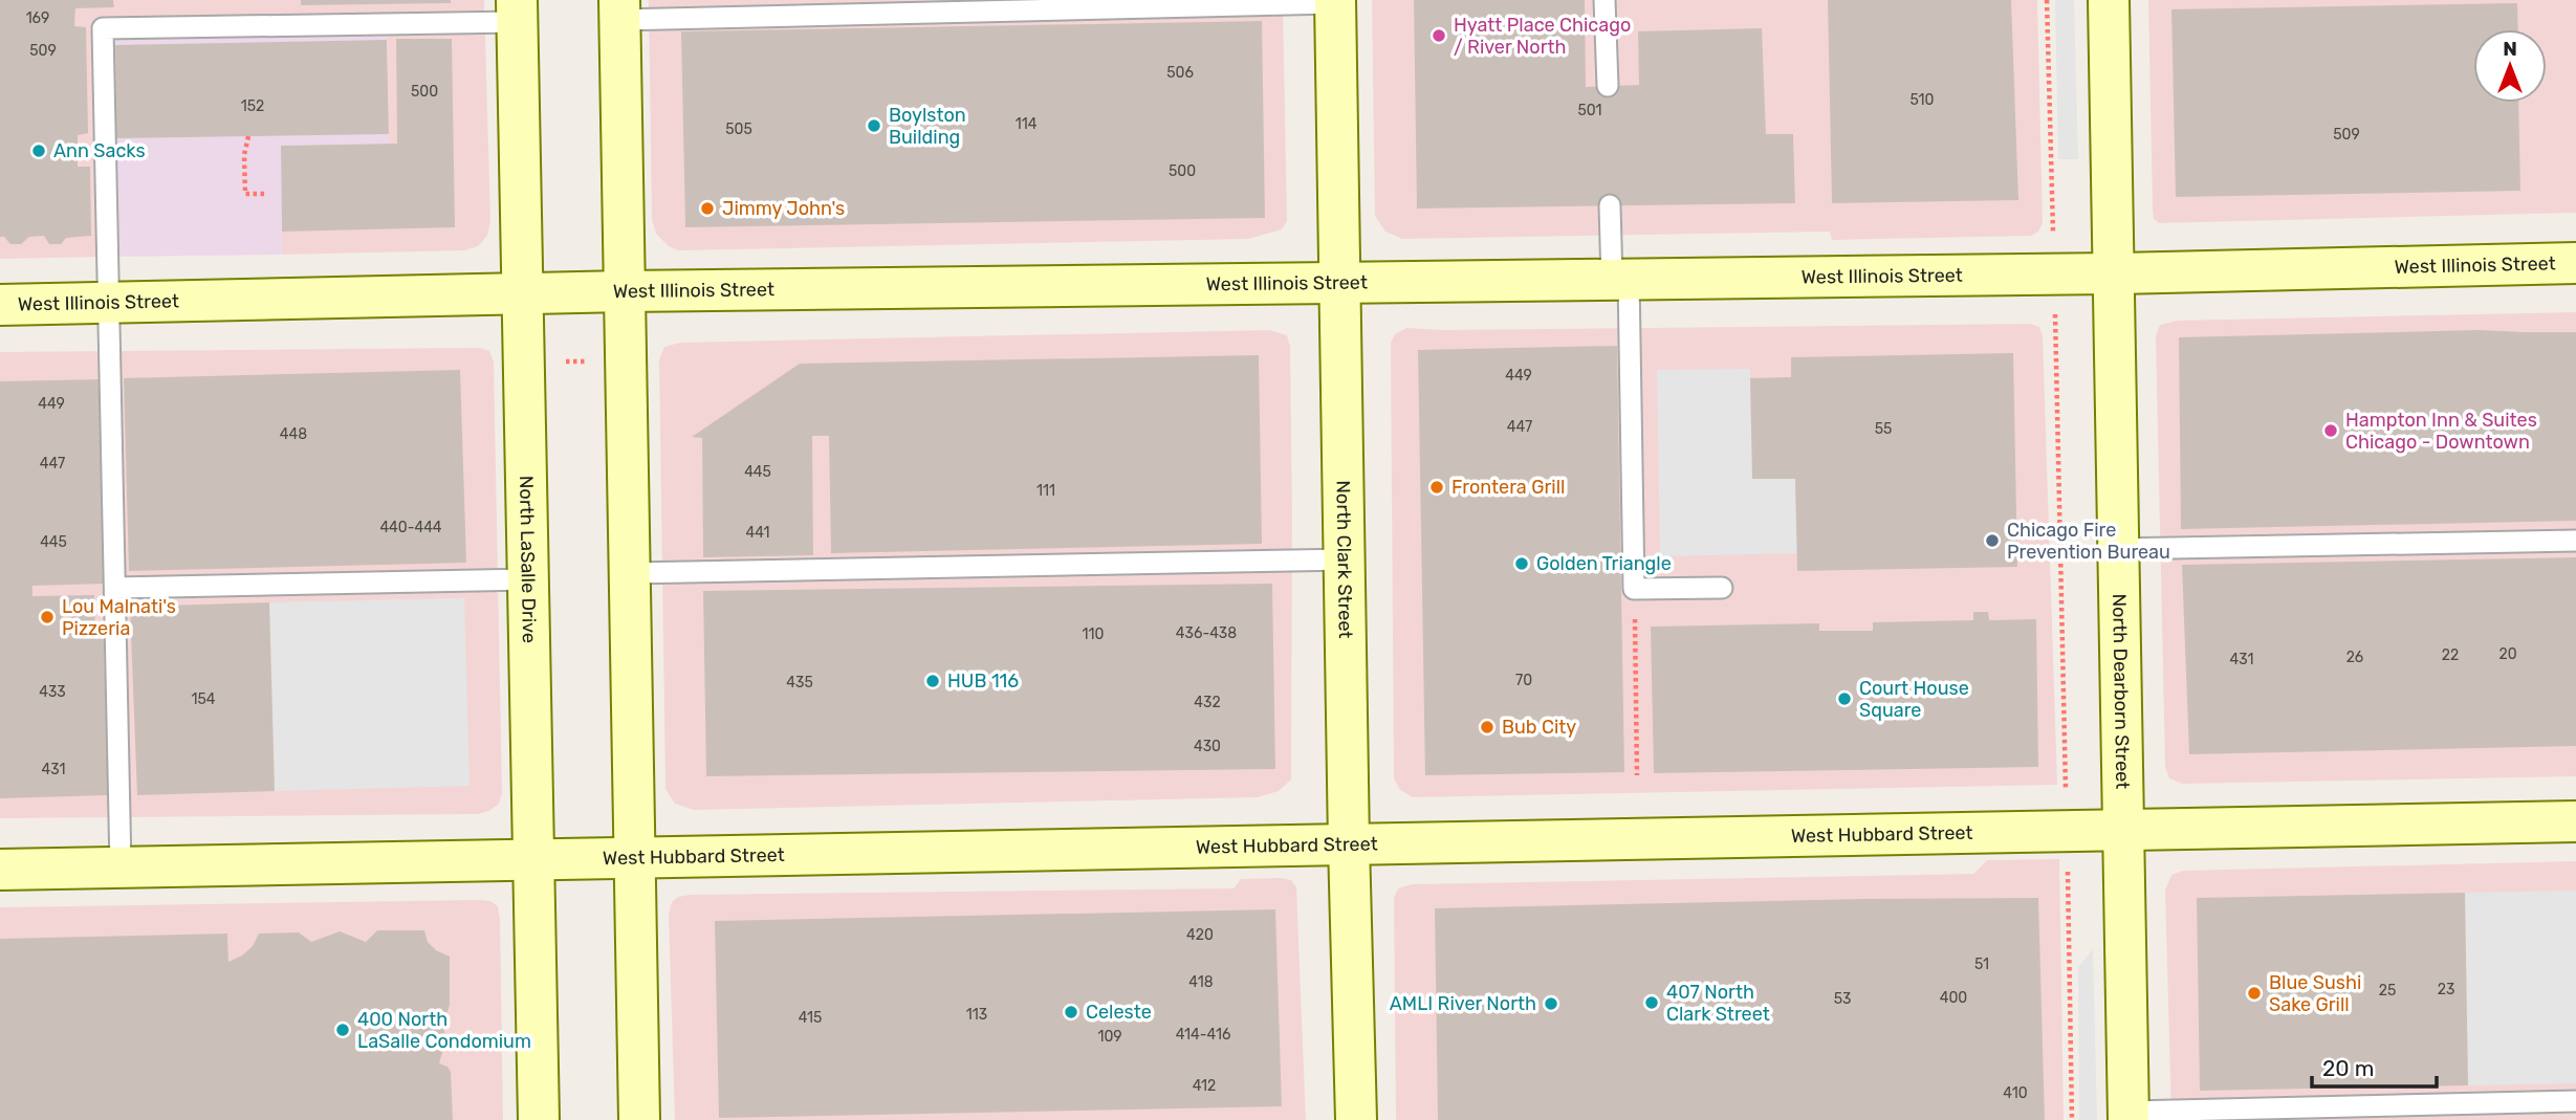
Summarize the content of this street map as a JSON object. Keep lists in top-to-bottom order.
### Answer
{
  "streets": {
    "main road": [
      "West Illinois Street",
      "North LaSalle Drive",
      "North Clark Street",
      "North Dearborn Street",
      "West Hubbard Street"
    ]
  },
  "crossings": [
    ["West Illinois Street", "North LaSalle Drive"],
    ["West Illinois Street", "North Clark Street"],
    ["West Illinois Street", "North Dearborn Street"],
    ["North LaSalle Drive", "West Hubbard Street"],
    ["North Clark Street", "West Hubbard Street"],
    ["North Dearborn Street", "West Hubbard Street"]
  ],
  "places": [
    "Hyatt Place Chicago / River North",
    "Boylston Building",
    "Ann Sacks",
    "Jimmy John's",
    "Hampton Inn & Suites Chicago - Downtown",
    "Frontera Grill",
    "Chicago Fire Prevention Bureau",
    "Golden Triangle",
    "Lou Malnati's Pizzeria",
    "HUB 116",
    "Court House Square",
    "Bub City",
    "Blue Sushi Sake Grill",
    "407 North Clark Street",
    "AMLI River North",
    "Celeste",
    "400 North LaSalle Condomium"
  ],
  "house_numbers": [
    "169",
    "509",
    "506",
    "500",
    "510",
    "152",
    "501",
    "114",
    "505",
    "509",
    "500",
    "449",
    "449",
    "447",
    "55",
    "448",
    "447",
    "445",
    "111",
    "440-444",
    "441",
    "445",
    "436-438",
    "110",
    "20",
    "22",
    "26",
    "431",
    "70",
    "435",
    "433",
    "154",
    "432",
    "430",
    "431",
    "420",
    "51",
    "418",
    "23",
    "25",
    "400",
    "53",
    "113",
    "415",
    "414-416",
    "109",
    "412",
    "410"
  ],
  "scale_bar": "20 m",
  "north": "top"
}
